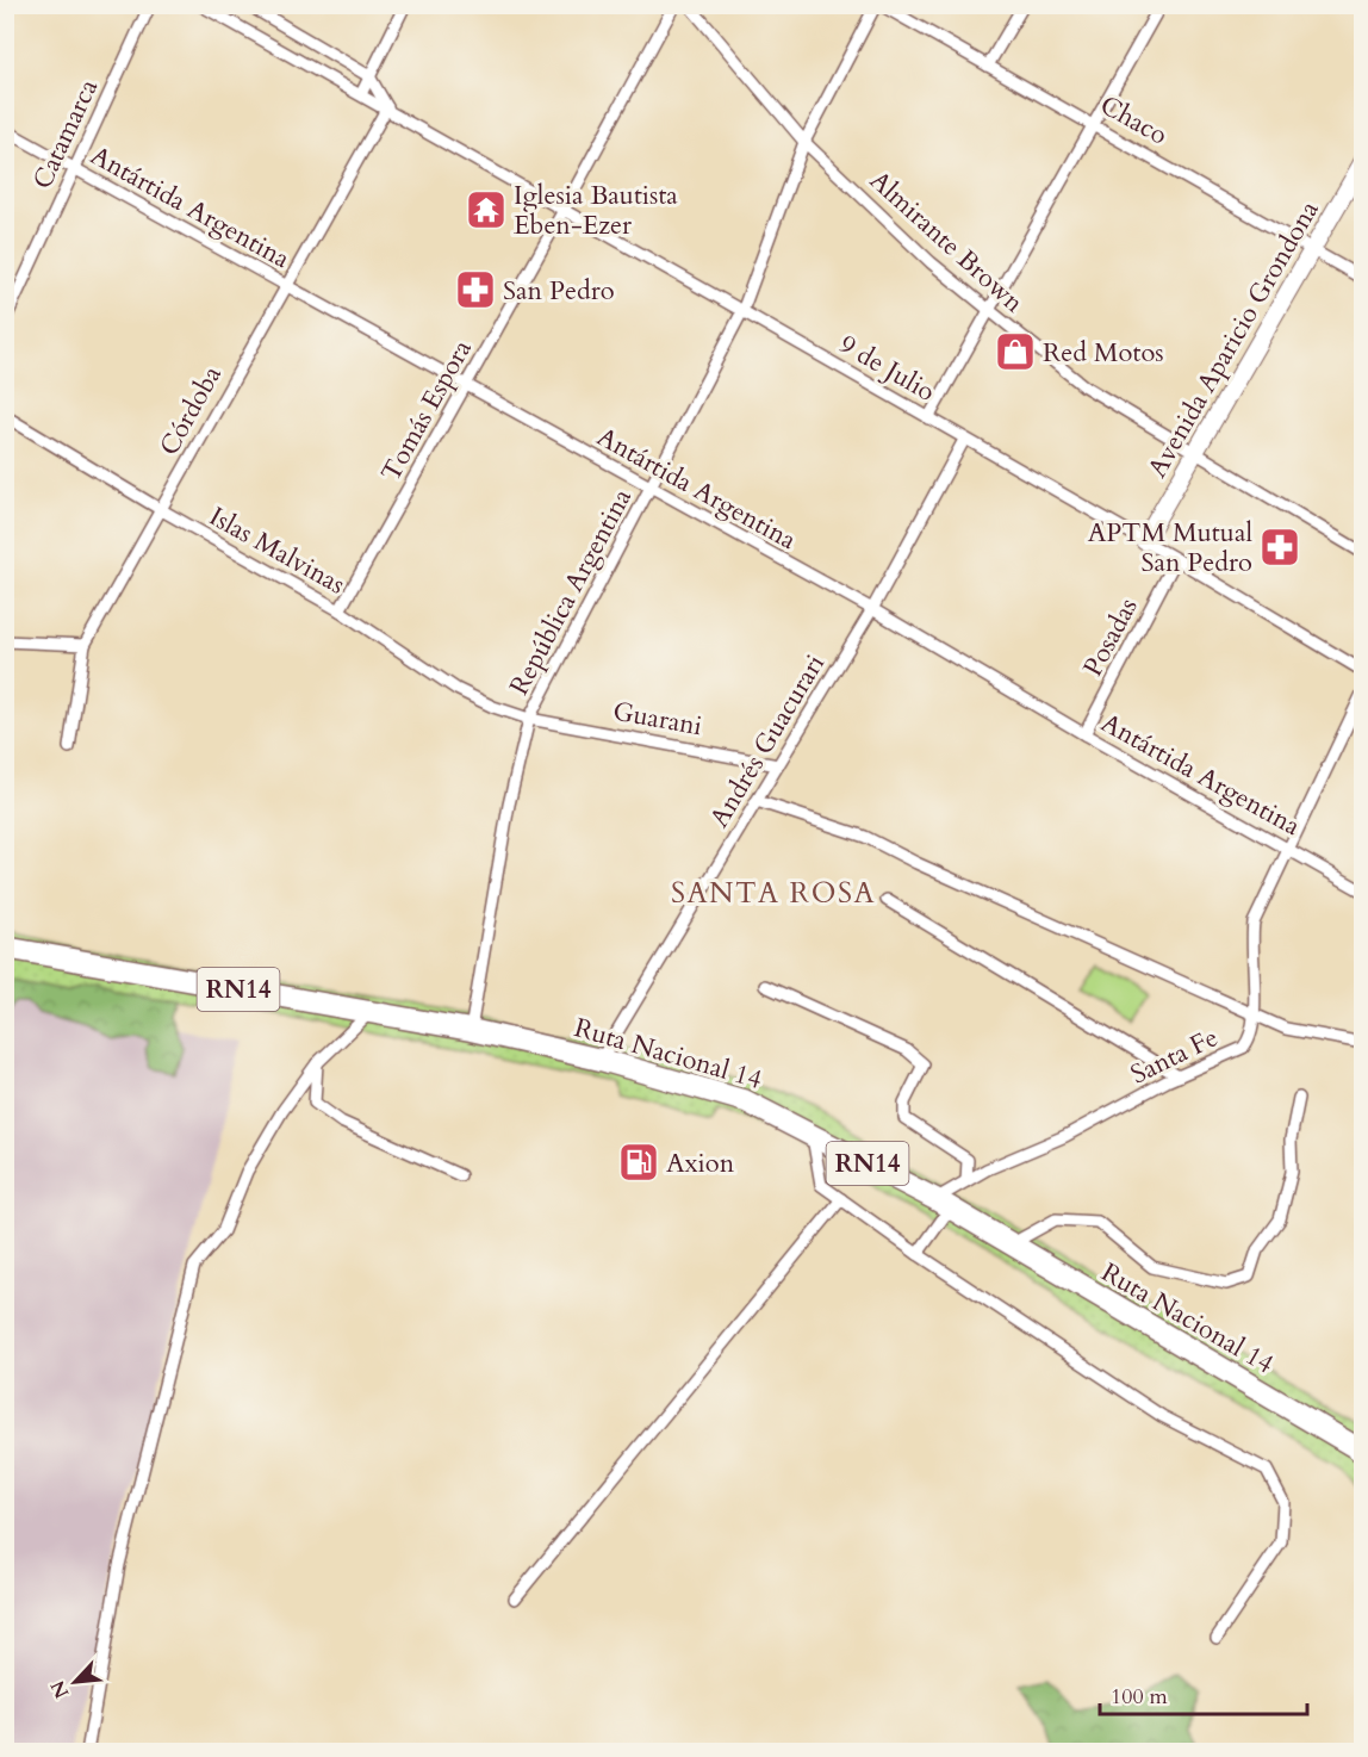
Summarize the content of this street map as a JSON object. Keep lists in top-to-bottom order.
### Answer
{
  "streets": {
    "highway": ["RN14", "Ruta Nacional 14"],
    "main road": ["Avenida Aparicio Grondona"],
    "street": [
      "Chaco",
      "Catamarca",
      "Antártida Argentina",
      "Almirante Brown",
      "9 de Julio",
      "Córdoba",
      "Tomás Espora",
      "Islas Malvinas",
      "República Argentina",
      "Posadas",
      "Guarani",
      "Andrés Guacurari",
      "Santa Fe"
    ]
  },
  "crossings": [
    ["Chaco", "Avenida Aparicio Grondona"],
    ["Chaco", "República Argentina"],
    ["Catamarca", "Antártida Argentina"],
    ["Antártida Argentina", "Córdoba"],
    ["Antártida Argentina", "Tomás Espora"],
    ["Antártida Argentina", "República Argentina"],
    ["Antártida Argentina", "Posadas"],
    ["Antártida Argentina", "Andrés Guacurari"],
    ["Antártida Argentina", "Santa Fe"],
    ["Almirante Brown", "Avenida Aparicio Grondona"],
    ["Almirante Brown", "República Argentina"],
    ["Avenida Aparicio Grondona", "9 de Julio"],
    ["9 de Julio", "Córdoba"],
    ["9 de Julio", "Tomás Espora"],
    ["9 de Julio", "República Argentina"],
    ["9 de Julio", "Posadas"],
    ["9 de Julio", "Andrés Guacurari"],
    ["Córdoba", "Islas Malvinas"],
    ["Tomás Espora", "Islas Malvinas"],
    ["Islas Malvinas", "República Argentina"],
    ["Islas Malvinas", "Guarani"],
    ["República Argentina", "Guarani"],
    ["República Argentina", "Ruta Nacional 14"],
    ["Guarani", "Andrés Guacurari"],
    ["Andrés Guacurari", "Ruta Nacional 14"],
    ["Ruta Nacional 14", "Santa Fe"]
  ],
  "districts": ["SANTA ROSA"],
  "places": {
    "temple": ["Iglesia Bautista Eben-Ezer"],
    "pharmacy": ["San Pedro", "APTM Mutual San Pedro"],
    "shop": ["Red Motos"],
    "fuel station": ["Axion"]
  },
  "scale_bar": "100 m",
  "north": "bottom left"
}
